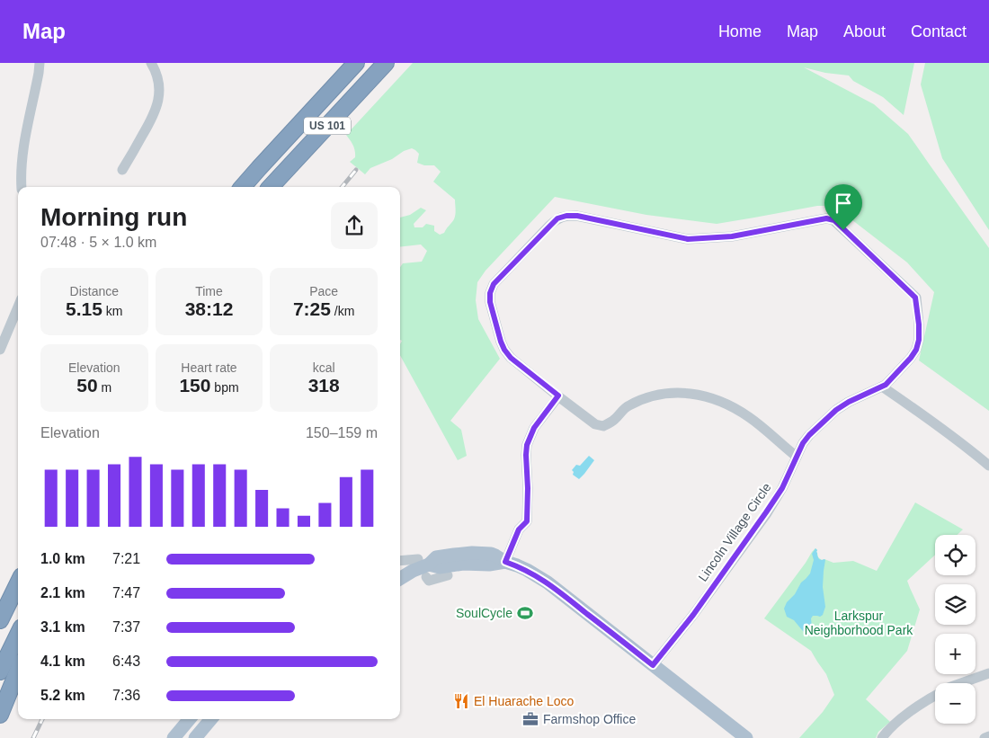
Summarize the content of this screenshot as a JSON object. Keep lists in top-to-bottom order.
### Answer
{
  "streets": {
    "highway": ["US 101"],
    "street": ["Lincoln Village Circle"]
  },
  "parks": ["Larkspur Neighborhood Park"],
  "places": {
    "sports": ["SoulCycle"],
    "restaurant": ["El Huarache Loco"],
    "office": ["Farmshop Office"]
  },
  "page": {
    "header": "Map",
    "nav": [
      "Home",
      "Map",
      "About",
      "Contact"
    ],
    "heading": ["Morning run", "07:48 · 5 × 1.0 km"],
    "stats": [
      ["Distance", "5.15 km"],
      ["Time", "38:12"],
      ["Pace", "7:25 /km"],
      ["Elevation", "50 m"],
      ["Heart rate", "150 bpm"],
      ["kcal", "318"]
    ],
    "chart": ["Elevation", "150–159 m"],
    "map_buttons": ["+", "−"],
    "list": [
      {
        "name": "1.0 km",
        "note": "7:21"
      },
      {
        "name": "2.1 km",
        "note": "7:47"
      },
      {
        "name": "3.1 km",
        "note": "7:37"
      },
      {
        "name": "4.1 km",
        "note": "6:43"
      },
      {
        "name": "5.2 km",
        "note": "7:36"
      }
    ]
  }
}
